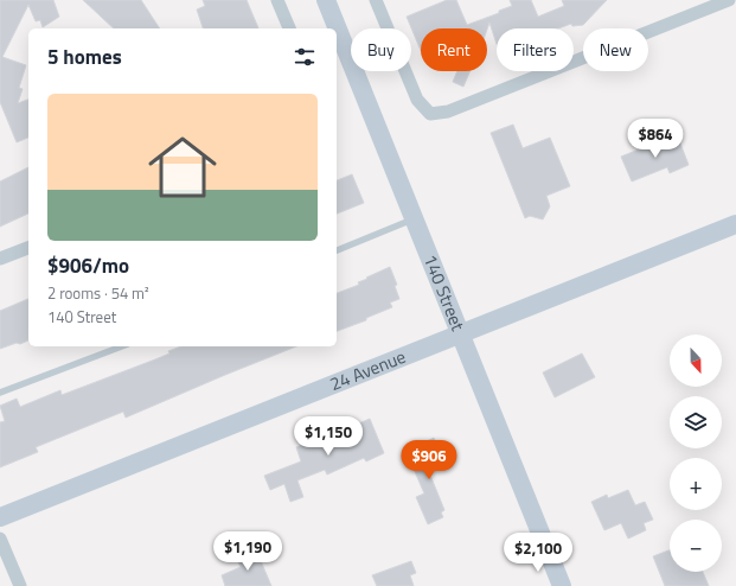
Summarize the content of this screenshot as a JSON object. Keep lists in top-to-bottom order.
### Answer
{
  "streets": {
    "main road": ["140 Street", "24 Avenue"]
  },
  "crossings": [
    ["140 Street", "24 Avenue"]
  ],
  "north": "bottom",
  "page": {
    "chip": [
      "Buy",
      "Rent",
      "Filters",
      "New"
    ],
    "heading": "5 homes",
    "list": [
      {
        "name": "$906/mo",
        "note": "2 rooms · 54 m² · 140 Street"
      }
    ],
    "price": [
      "$864",
      "$1,150",
      "$906",
      "$1,190",
      "$2,100"
    ],
    "map_buttons": ["+", "−"]
  }
}
